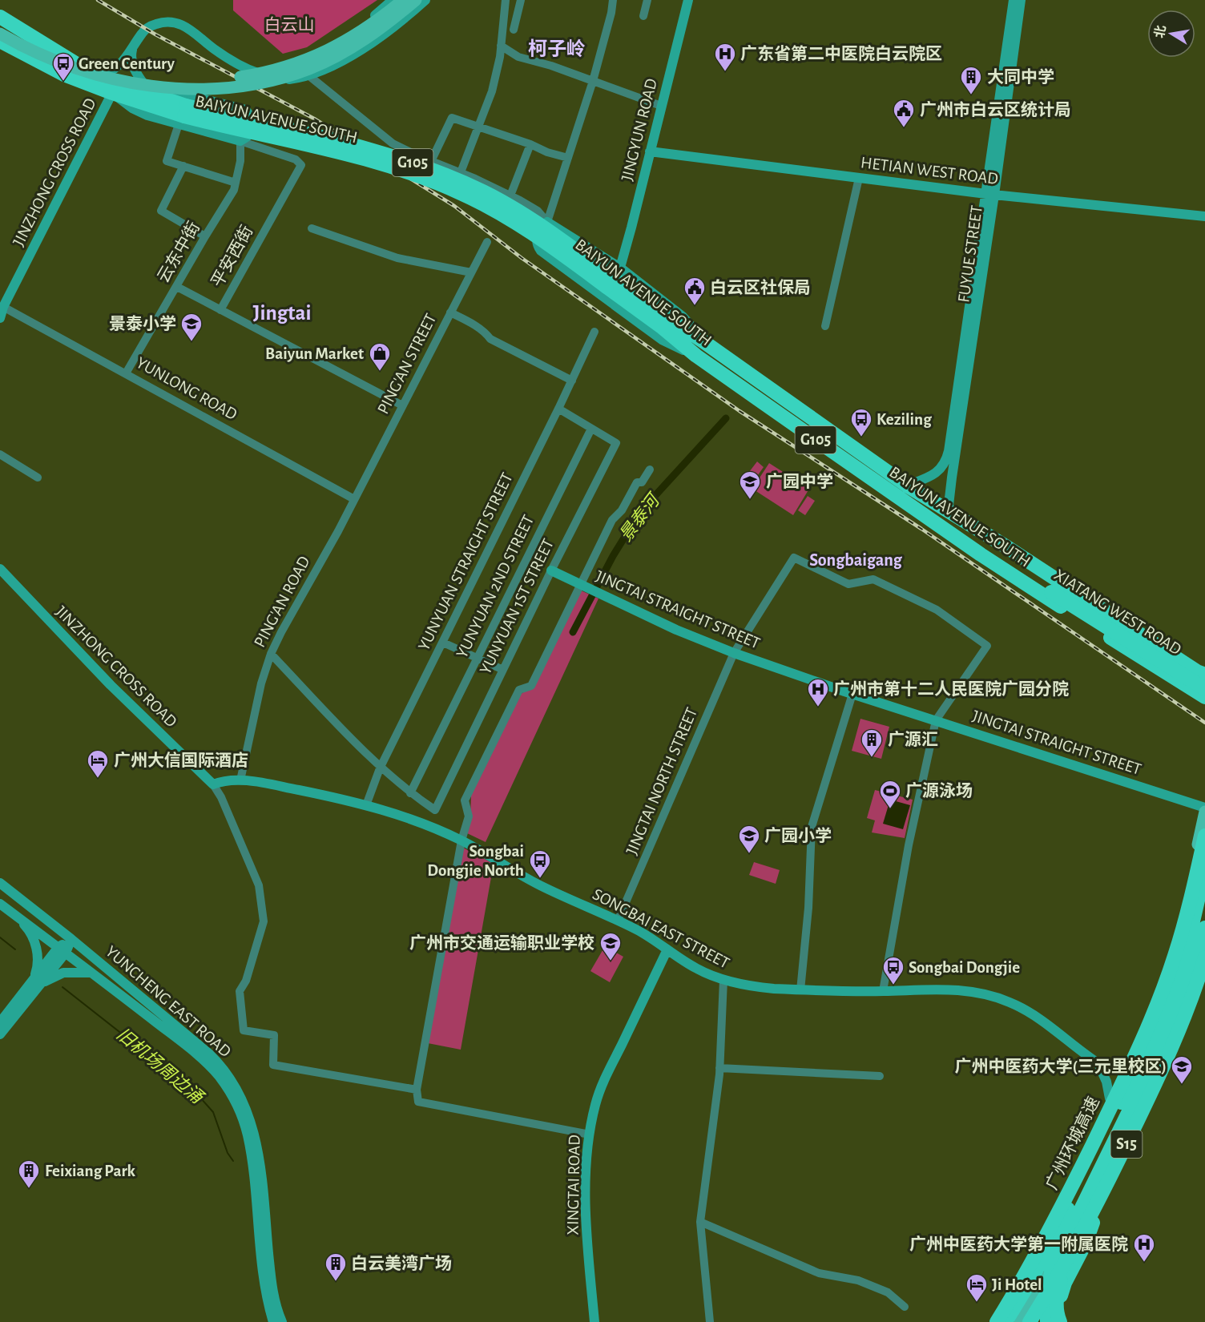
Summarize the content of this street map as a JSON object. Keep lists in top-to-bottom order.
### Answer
{
  "streets": {
    "highway": [
      "BAIYUN AVENUE SOUTH",
      "G105",
      "XIATANG WEST ROAD",
      "广州环城高速",
      "S15"
    ],
    "street": [
      "JINGYUN ROAD",
      "HETIAN WEST ROAD",
      "JINZHONG CROSS ROAD",
      "云东中街",
      "FUYUE STREET",
      "平安西街",
      "PING'AN STREET",
      "YUNLONG ROAD",
      "YUNYUAN STRAIGHT STREET",
      "YUNYUAN 2ND STREET",
      "PING'AN ROAD",
      "YUNYUAN 1ST STREET",
      "JINGTAI STRAIGHT STREET",
      "JINGTAI NORTH STREET",
      "SONGBAI EAST STREET",
      "YUNCHENG EAST ROAD",
      "XINGTAI ROAD"
    ]
  },
  "crossings": [
    ["BAIYUN AVENUE SOUTH", "JINGYUN ROAD"],
    ["BAIYUN AVENUE SOUTH", "JINZHONG CROSS ROAD"],
    ["BAIYUN AVENUE SOUTH", "FUYUE STREET"],
    ["BAIYUN AVENUE SOUTH", "XIATANG WEST ROAD"],
    ["JINGYUN ROAD", "HETIAN WEST ROAD"],
    ["HETIAN WEST ROAD", "FUYUE STREET"],
    ["JINZHONG CROSS ROAD", "YUNLONG ROAD"],
    ["JINZHONG CROSS ROAD", "SONGBAI EAST STREET"],
    ["云东中街", "平安西街"],
    ["云东中街", "YUNLONG ROAD"],
    ["FUYUE STREET", "XIATANG WEST ROAD"],
    ["平安西街", "PING'AN STREET"],
    ["PING'AN STREET", "YUNLONG ROAD"],
    ["PING'AN STREET", "PING'AN ROAD"],
    ["YUNLONG ROAD", "PING'AN ROAD"],
    ["YUNYUAN STRAIGHT STREET", "SONGBAI EAST STREET"],
    ["YUNYUAN 2ND STREET", "YUNYUAN 1ST STREET"],
    ["PING'AN ROAD", "SONGBAI EAST STREET"],
    ["YUNYUAN 1ST STREET", "JINGTAI STRAIGHT STREET"],
    ["JINGTAI STRAIGHT STREET", "JINGTAI NORTH STREET"],
    ["JINGTAI NORTH STREET", "SONGBAI EAST STREET"],
    ["SONGBAI EAST STREET", "XINGTAI ROAD"]
  ],
  "districts": ["柯子岭", "Jingtai", "Songbaigang"],
  "water": ["景泰河", "旧机场周边涌"],
  "parks": ["白云山"],
  "places": {
    "hospital": ["广东省第二中医院白云院区", "广州市第十二人民医院广园分院", "广州中医药大学第一附属医院"],
    "bus stop": [
      "Green Century",
      "Keziling",
      "Songbai Dongjie North",
      "Songbai Dongjie"
    ],
    "building": [
      "大同中学",
      "广源汇",
      "Feixiang Park",
      "白云美湾广场"
    ],
    "public building": ["广州市白云区统计局", "白云区社保局"],
    "school or university": [
      "景泰小学",
      "广园中学",
      "广园小学",
      "广州市交通运输职业学校",
      "广州中医药大学(三元里校区)"
    ],
    "shop": ["Baiyun Market"],
    "hotel": ["广州大信国际酒店", "Ji Hotel"],
    "sports": ["广源泳场"]
  },
  "north": "left"
}
